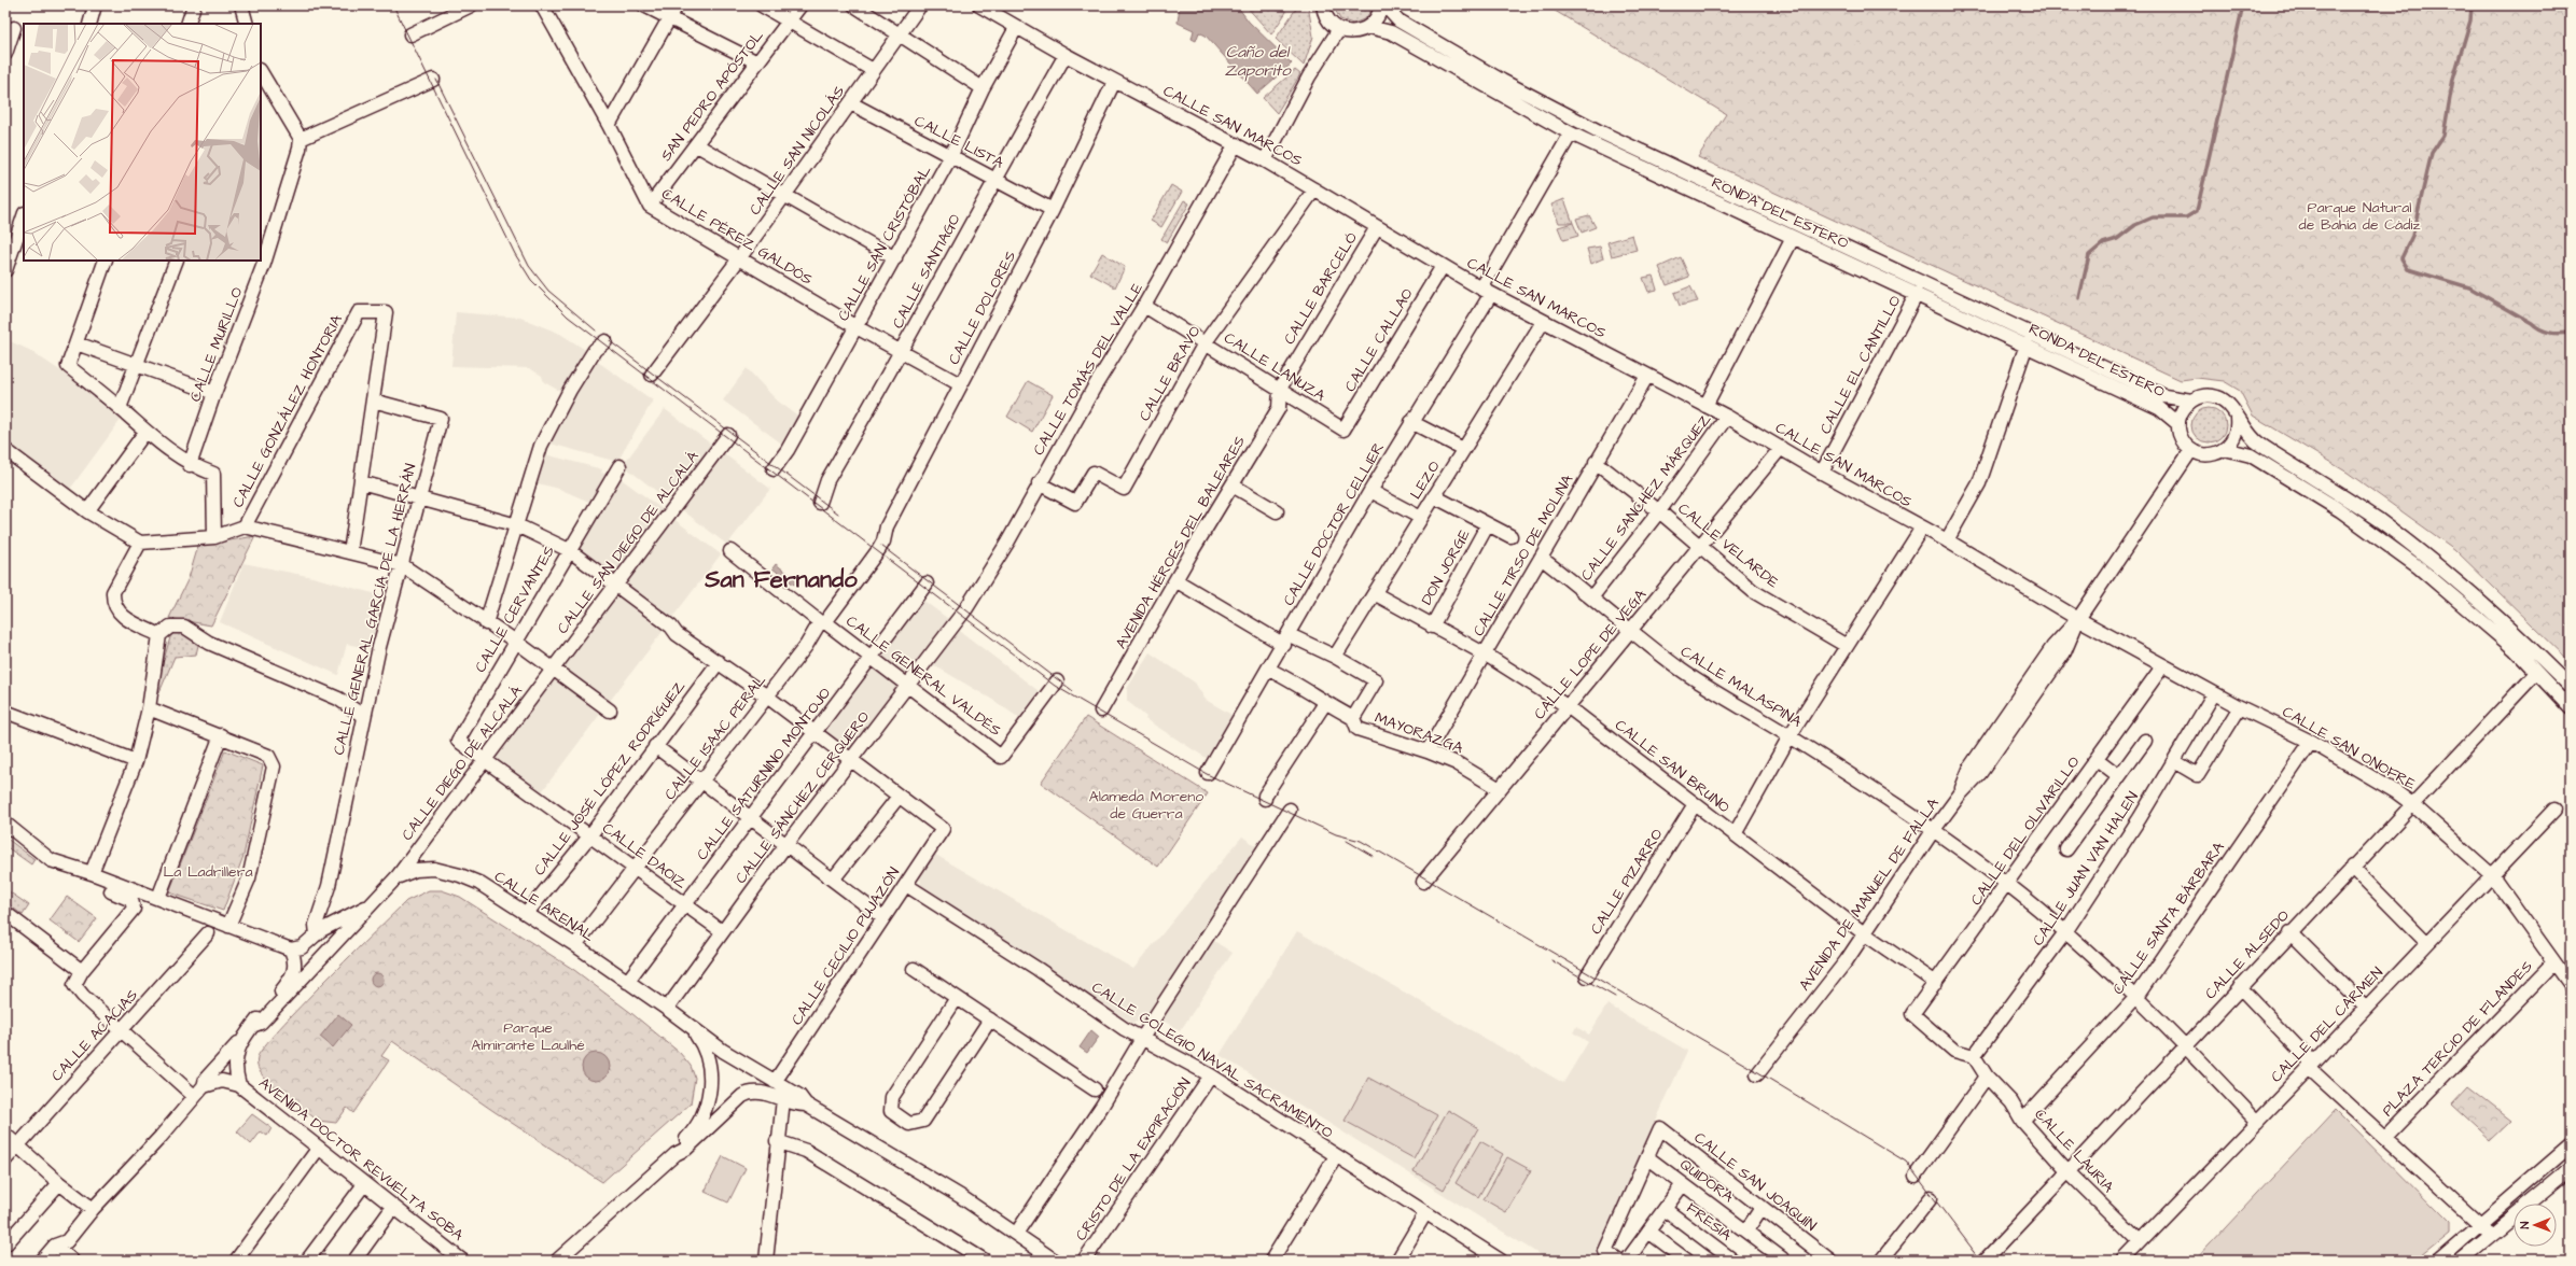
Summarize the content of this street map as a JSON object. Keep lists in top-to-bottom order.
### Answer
{
  "streets": {
    "street": [
      "SAN PEDRO APÓSTOL",
      "CALLE SAN MARCOS",
      "CALLE LISTA",
      "CALLE SAN NICOLÁS",
      "RONDA DEL ESTERO",
      "CALLE PÉREZ GALDÓS",
      "CALLE SAN CRISTÓBAL",
      "CALLE SANTIAGO",
      "CALLE BARCELÓ",
      "CALLE DOLORES",
      "CALLE CALLAO",
      "CALLE MURILLO",
      "CALLE EL CANTILLO",
      "CALLE LANUZA",
      "CALLE TOMÁS DEL VALLE",
      "CALLE BRAVO",
      "CALLE GONZÁLEZ HONTORIA",
      "LEZO",
      "CALLE SANCHEZ MÁRQUEZ",
      "CALLE DOCTOR CELLIER",
      "CALLE SAN DIEGO DE ALCALÁ",
      "AVENIDA HÉROES DEL BALEARES",
      "CALLE VELARDE",
      "CALLE TIRSO DE MOLINA",
      "DON JORGE",
      "CALLE GENERAL GARCÍA DE LA HERRÁN",
      "CALLE CERVANTES",
      "CALLE LOPE DE VEGA",
      "CALLE GENERAL VALDÉS",
      "CALLE MALASPINA",
      "MAYORAZGA",
      "CALLE ISAAC PERAL",
      "CALLE SAN ONOFRE",
      "CALLE DIEGO DE ALCALÁ",
      "CALLE SAN BRUNO",
      "CALLE SATURNINO MONTOJO",
      "CALLE JOSÉ LÓPEZ RODRÍGUEZ",
      "CALLE SÁNCHEZ CERQUERO",
      "CALLE DEL OLIVARILLO",
      "CALLE DAOIZ",
      "CALLE JUAN VAN HALEN",
      "CALLE PIZARRO",
      "AVENIDA DE MANUEL DE FALLA",
      "CALLE ARENAL",
      "CALLE SANTA BÁRBARA",
      "CALLE CECILIO PUJAZÓN",
      "CALLE ALSEDO",
      "CALLE DEL CARMEN",
      "CALLE ACACIAS",
      "PLAZA TERCIO DE FLANDES",
      "CALLE COLEGIO NAVAL SACRAMENTO",
      "CALLE LAURIA",
      "AVENIDA DOCTOR REVUELTA SOBA",
      "CRISTO DE LA EXPIRACIÓN",
      "QUIDORA",
      "CALLE SAN JOAQUÍN",
      "FRESIA"
    ]
  },
  "crossings": [
    ["SAN PEDRO APÓSTOL", "CALLE PÉREZ GALDÓS"],
    ["CALLE SAN MARCOS", "CALLE SAN CRISTÓBAL"],
    ["CALLE SAN MARCOS", "CALLE SANTIAGO"],
    ["CALLE SAN MARCOS", "CALLE BARCELÓ"],
    ["CALLE SAN MARCOS", "CALLE DOLORES"],
    ["CALLE SAN MARCOS", "CALLE CALLAO"],
    ["CALLE SAN MARCOS", "CALLE EL CANTILLO"],
    ["CALLE SAN MARCOS", "CALLE TOMÁS DEL VALLE"],
    ["CALLE SAN MARCOS", "CALLE BRAVO"],
    ["CALLE SAN MARCOS", "LEZO"],
    ["CALLE SAN MARCOS", "CALLE SANCHEZ MÁRQUEZ"],
    ["CALLE SAN MARCOS", "CALLE DOCTOR CELLIER"],
    ["CALLE SAN MARCOS", "CALLE TIRSO DE MOLINA"],
    ["CALLE SAN MARCOS", "CALLE LOPE DE VEGA"],
    ["CALLE SAN MARCOS", "CALLE SAN ONOFRE"],
    ["CALLE SAN MARCOS", "AVENIDA DE MANUEL DE FALLA"],
    ["CALLE LISTA", "CALLE SAN NICOLÁS"],
    ["CALLE LISTA", "CALLE SAN CRISTÓBAL"],
    ["CALLE LISTA", "CALLE SANTIAGO"],
    ["CALLE LISTA", "CALLE DOLORES"],
    ["CALLE SAN NICOLÁS", "CALLE PÉREZ GALDÓS"],
    ["RONDA DEL ESTERO", "CALLE EL CANTILLO"],
    ["RONDA DEL ESTERO", "CALLE DOCTOR CELLIER"],
    ["RONDA DEL ESTERO", "AVENIDA DE MANUEL DE FALLA"],
    ["CALLE PÉREZ GALDÓS", "CALLE SAN CRISTÓBAL"],
    ["CALLE PÉREZ GALDÓS", "CALLE SANTIAGO"],
    ["CALLE PÉREZ GALDÓS", "CALLE DOLORES"],
    ["CALLE BARCELÓ", "CALLE LANUZA"],
    ["CALLE BARCELÓ", "AVENIDA HÉROES DEL BALEARES"],
    ["CALLE DOLORES", "CALLE ISAAC PERAL"],
    ["CALLE CALLAO", "CALLE LANUZA"],
    ["CALLE LANUZA", "CALLE TOMÁS DEL VALLE"],
    ["CALLE LANUZA", "CALLE BRAVO"],
    ["CALLE LANUZA", "AVENIDA HÉROES DEL BALEARES"],
    ["CALLE TOMÁS DEL VALLE", "CALLE BRAVO"],
    ["CALLE TOMÁS DEL VALLE", "CALLE SÁNCHEZ CERQUERO"],
    ["CALLE GONZÁLEZ HONTORIA", "CALLE GENERAL GARCÍA DE LA HERRÁN"],
    ["LEZO", "CALLE SAN BRUNO"],
    ["CALLE SANCHEZ MÁRQUEZ", "CALLE VELARDE"],
    ["CALLE SANCHEZ MÁRQUEZ", "CALLE MALASPINA"],
    ["CALLE SAN DIEGO DE ALCALÁ", "CALLE DIEGO DE ALCALÁ"],
    ["CALLE VELARDE", "CALLE TIRSO DE MOLINA"],
    ["CALLE VELARDE", "CALLE LOPE DE VEGA"],
    ["CALLE TIRSO DE MOLINA", "CALLE MALASPINA"],
    ["CALLE TIRSO DE MOLINA", "MAYORAZGA"],
    ["CALLE TIRSO DE MOLINA", "CALLE SAN BRUNO"],
    ["DON JORGE", "CALLE SAN BRUNO"],
    ["CALLE CERVANTES", "CALLE DIEGO DE ALCALÁ"],
    ["CALLE CERVANTES", "CALLE DAOIZ"],
    ["CALLE LOPE DE VEGA", "CALLE MALASPINA"],
    ["CALLE LOPE DE VEGA", "MAYORAZGA"],
    ["CALLE LOPE DE VEGA", "CALLE SAN BRUNO"],
    ["CALLE GENERAL VALDÉS", "CALLE ISAAC PERAL"],
    ["CALLE GENERAL VALDÉS", "CALLE SATURNINO MONTOJO"],
    ["CALLE GENERAL VALDÉS", "CALLE SÁNCHEZ CERQUERO"],
    ["CALLE MALASPINA", "CALLE DEL OLIVARILLO"],
    ["CALLE MALASPINA", "CALLE JUAN VAN HALEN"],
    ["CALLE MALASPINA", "AVENIDA DE MANUEL DE FALLA"],
    ["CALLE MALASPINA", "CALLE SANTA BÁRBARA"],
    ["CALLE MALASPINA", "CALLE ALSEDO"],
    ["CALLE MALASPINA", "CALLE DEL CARMEN"],
    ["CALLE ISAAC PERAL", "CALLE DAOIZ"],
    ["CALLE ISAAC PERAL", "CALLE ARENAL"],
    ["CALLE SAN ONOFRE", "CALLE DEL OLIVARILLO"],
    ["CALLE SAN ONOFRE", "CALLE JUAN VAN HALEN"],
    ["CALLE SAN ONOFRE", "AVENIDA DE MANUEL DE FALLA"],
    ["CALLE SAN ONOFRE", "CALLE SANTA BÁRBARA"],
    ["CALLE SAN ONOFRE", "CALLE ALSEDO"],
    ["CALLE SAN ONOFRE", "CALLE DEL CARMEN"],
    ["CALLE SAN ONOFRE", "PLAZA TERCIO DE FLANDES"],
    ["CALLE DIEGO DE ALCALÁ", "CALLE DAOIZ"],
    ["CALLE DIEGO DE ALCALÁ", "CALLE ARENAL"],
    ["CALLE SAN BRUNO", "CALLE DEL OLIVARILLO"],
    ["CALLE SAN BRUNO", "CALLE PIZARRO"],
    ["CALLE SAN BRUNO", "AVENIDA DE MANUEL DE FALLA"],
    ["CALLE SATURNINO MONTOJO", "CALLE DAOIZ"],
    ["CALLE SATURNINO MONTOJO", "CALLE ARENAL"],
    ["CALLE JOSÉ LÓPEZ RODRÍGUEZ", "CALLE DAOIZ"],
    ["CALLE JOSÉ LÓPEZ RODRÍGUEZ", "CALLE ARENAL"],
    ["CALLE SÁNCHEZ CERQUERO", "CALLE DAOIZ"],
    ["CALLE SÁNCHEZ CERQUERO", "CALLE ARENAL"],
    ["CALLE DEL OLIVARILLO", "CALLE JUAN VAN HALEN"],
    ["CALLE DEL OLIVARILLO", "CALLE LAURIA"],
    ["CALLE JUAN VAN HALEN", "CALLE LAURIA"],
    ["CALLE ARENAL", "CALLE CECILIO PUJAZÓN"],
    ["CALLE SANTA BÁRBARA", "CALLE LAURIA"],
    ["CALLE CECILIO PUJAZÓN", "CALLE COLEGIO NAVAL SACRAMENTO"],
    ["CALLE ALSEDO", "CALLE LAURIA"],
    ["CALLE DEL CARMEN", "CALLE LAURIA"],
    ["CALLE COLEGIO NAVAL SACRAMENTO", "CRISTO DE LA EXPIRACIÓN"],
    ["QUIDORA", "CALLE SAN JOAQUÍN"]
  ],
  "districts": ["San Fernando"],
  "water": ["Caño del Zaporito"],
  "parks": [
    "Parque Natural de Bahía de Cádiz",
    "Alameda Moreno de Guerra",
    "La Ladrillera",
    "Parque Almirante Laulhé"
  ],
  "north": "left"
}
